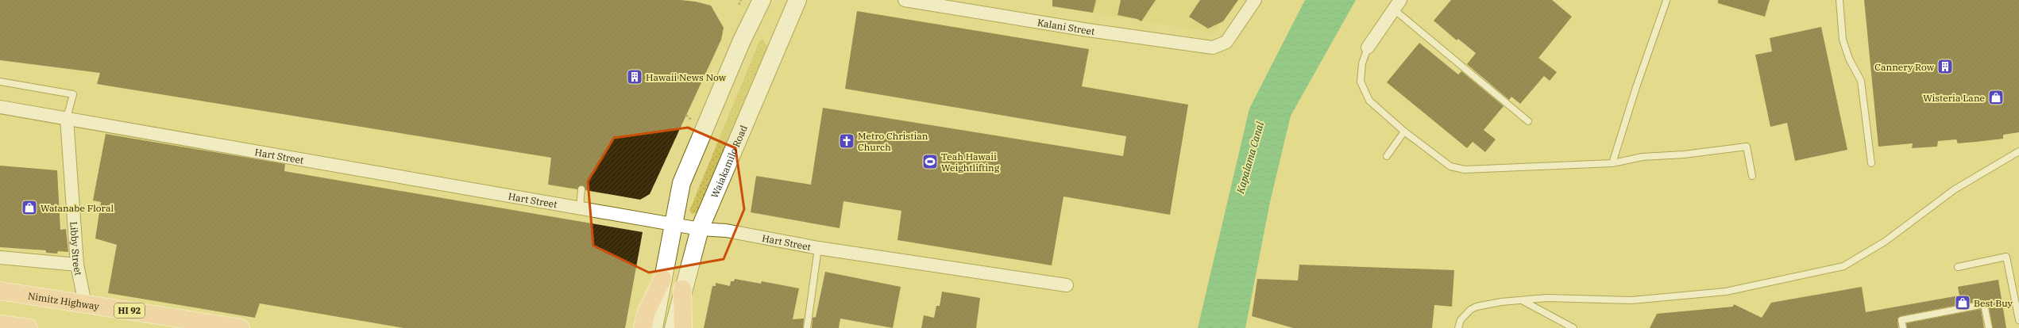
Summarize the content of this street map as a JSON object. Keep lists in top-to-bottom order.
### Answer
{
  "streets": {
    "main road": ["Waiakamilo Road", "Nimitz Highway", "HI 92"],
    "street": ["Kalani Street", "Hart Street", "Libby Street"]
  },
  "crossings": [
    ["Hart Street", "Waiakamilo Road"],
    ["Hart Street", "Libby Street"],
    ["Libby Street", "Nimitz Highway"]
  ],
  "water": ["Kapalama Canal"],
  "places": {
    "building": ["Cannery Row", "Hawaii News Now"],
    "shop": ["Wisteria Lane", "Watanabe Floral", "Best Buy"],
    "church": ["Metro Christian Church"],
    "sports": ["Teah Hawaii Weightlifting"]
  }
}
